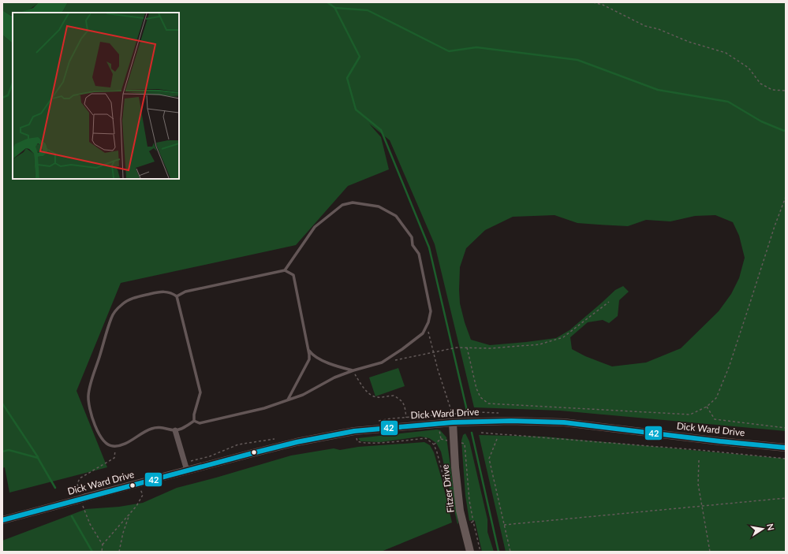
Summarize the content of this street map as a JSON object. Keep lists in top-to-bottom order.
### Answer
{
  "streets": {
    "street": ["Dick Ward Drive", "Fitzer Drive"]
  },
  "crossings": [
    ["Dick Ward Drive", "Fitzer Drive"]
  ],
  "lines": ["transit line 42"],
  "north": "right"
}
